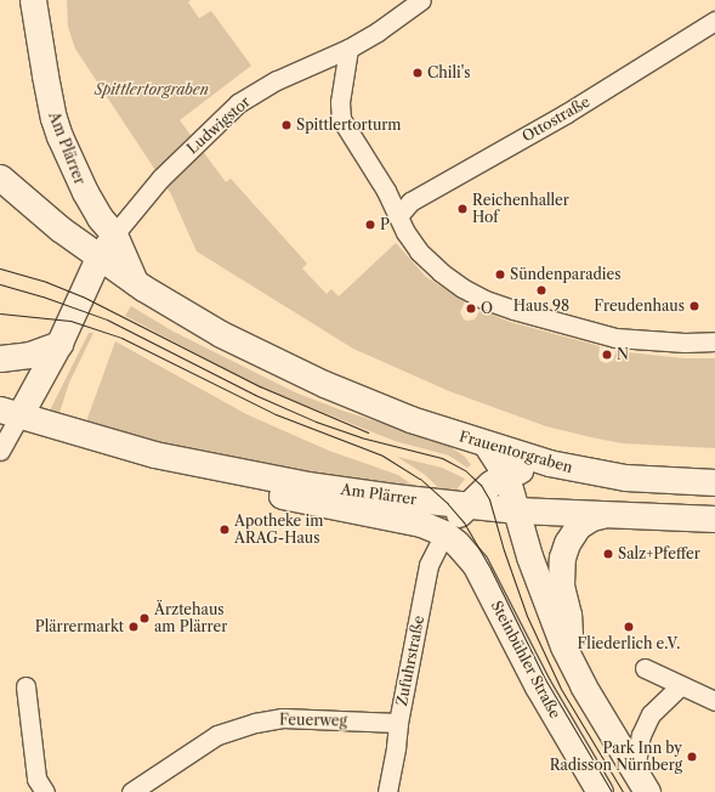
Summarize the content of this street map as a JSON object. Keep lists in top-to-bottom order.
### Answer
{
  "streets": {
    "main road": ["Am Plärrer", "Frauentorgraben", "Steinbühler Straße"],
    "street": [
      "Ottostraße",
      "Ludwigstor",
      "Zufuhrstraße",
      "Feuerweg"
    ]
  },
  "crossings": [
    ["Ludwigstor", "Am Plärrer"],
    ["Am Plärrer", "Frauentorgraben"],
    ["Am Plärrer", "Steinbühler Straße"],
    ["Am Plärrer", "Zufuhrstraße"],
    ["Steinbühler Straße", "Zufuhrstraße"],
    ["Zufuhrstraße", "Feuerweg"]
  ],
  "parks": ["Spittlertorgraben"],
  "places": [
    "Chili's",
    "Spittlertorturm",
    "Reichenhaller Hof",
    "P",
    "Sündenparadies",
    "Haus 98",
    "Freudenhaus",
    "O",
    "N",
    "Apotheke im ARAG-Haus",
    "Salz+Pfeffer",
    "Ärztehaus am Plärrer",
    "Plärrermarkt",
    "Fliederlich e.V.",
    "Park Inn by Radisson Nürnberg"
  ]
}
